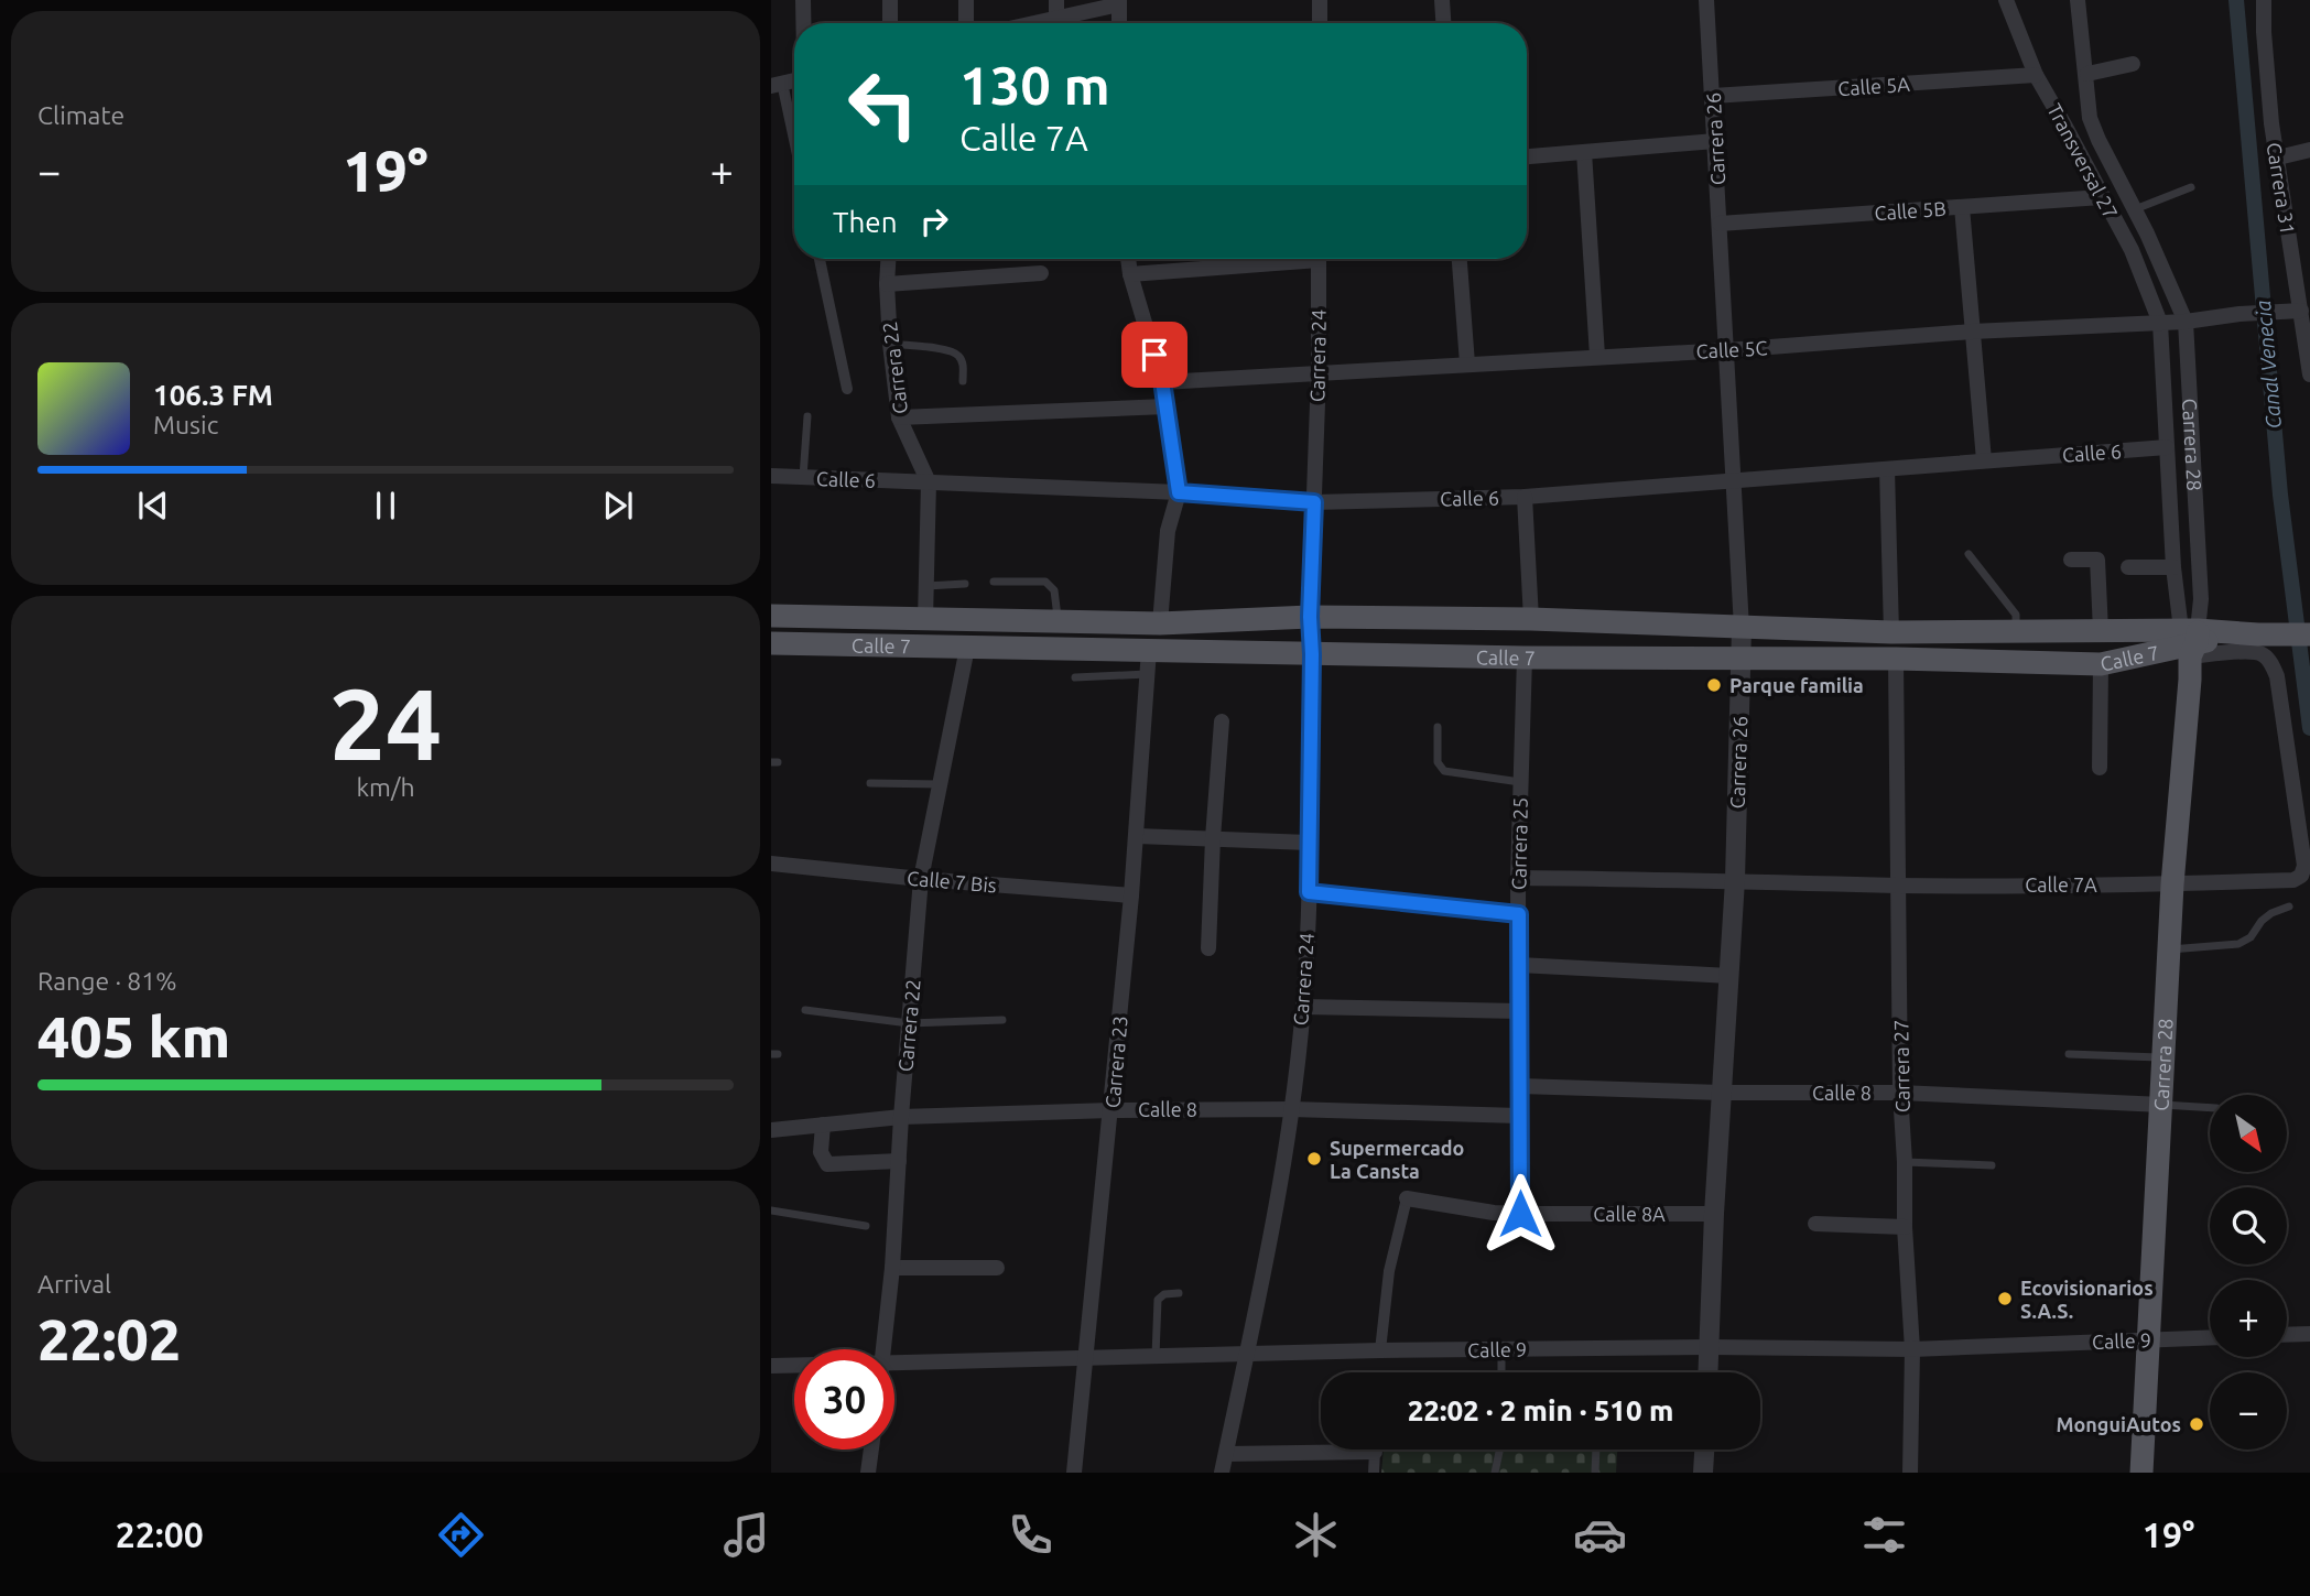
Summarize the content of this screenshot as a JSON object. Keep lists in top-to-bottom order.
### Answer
{
  "streets": {
    "main road": ["Carrera 28", "Calle 7"],
    "street": [
      "Calle 5A",
      "Carrera 26",
      "Transversal 27",
      "Carrera 31",
      "Calle 5B",
      "Calle 5C",
      "Carrera 24",
      "Carrera 22",
      "Calle 6",
      "Carrera 25",
      "Calle 7 Bis",
      "Calle 7A",
      "Carrera 23",
      "Carrera 27",
      "Calle 8",
      "Calle 8A",
      "Calle 9"
    ]
  },
  "crossings": [
    ["Calle 5A", "Carrera 26"],
    ["Calle 5A", "Transversal 27"],
    ["Carrera 26", "Calle 5B"],
    ["Carrera 26", "Calle 5C"],
    ["Carrera 26", "Calle 6"],
    ["Carrera 26", "Calle 7"],
    ["Carrera 26", "Calle 7A"],
    ["Carrera 26", "Calle 8"],
    ["Carrera 26", "Calle 8A"],
    ["Carrera 26", "Calle 9"],
    ["Transversal 27", "Calle 5B"],
    ["Transversal 27", "Calle 5C"],
    ["Transversal 27", "Carrera 28"],
    ["Carrera 31", "Calle 5C"],
    ["Calle 5C", "Carrera 24"],
    ["Calle 5C", "Carrera 28"],
    ["Carrera 24", "Calle 6"],
    ["Carrera 24", "Calle 7"],
    ["Carrera 24", "Calle 8"],
    ["Carrera 24", "Calle 9"],
    ["Carrera 22", "Calle 6"],
    ["Carrera 22", "Calle 7"],
    ["Carrera 22", "Calle 7 Bis"],
    ["Carrera 22", "Calle 8"],
    ["Carrera 28", "Calle 6"],
    ["Carrera 28", "Calle 7"],
    ["Carrera 28", "Calle 7A"],
    ["Carrera 28", "Calle 8"],
    ["Carrera 28", "Calle 9"],
    ["Calle 7", "Carrera 25"],
    ["Calle 7", "Calle 7A"],
    ["Calle 7", "Carrera 23"],
    ["Calle 7", "Carrera 27"],
    ["Carrera 25", "Calle 7A"],
    ["Carrera 25", "Calle 8"],
    ["Carrera 25", "Calle 8A"],
    ["Calle 7 Bis", "Carrera 23"],
    ["Calle 7A", "Carrera 27"],
    ["Carrera 23", "Calle 8"],
    ["Carrera 23", "Calle 9"],
    ["Carrera 27", "Calle 8"],
    ["Carrera 27", "Calle 9"]
  ],
  "water": ["Canal Venecia"],
  "places": [
    "Parque familia",
    "Supermercado La Cansta",
    "Ecovisionarios S.A.S.",
    "MonguiAutos"
  ],
  "north": "bottom right",
  "page": {
    "tile": [
      "Climate",
      ["24", "km/h"],
      ["Range · 81%", "405 km"],
      ["Arrival", "22:02"]
    ],
    "turn": ["130 m", "Calle 7A"],
    "heat": ["−", "19°", "+"],
    "then": "Then",
    "song": ["106.3 FM", "Music"],
    "map_buttons": ["+", "−"],
    "limit": "30",
    "trip": "22:02 · 2 min · 510 m",
    "tabs": ["22:00", "19°"]
  }
}
